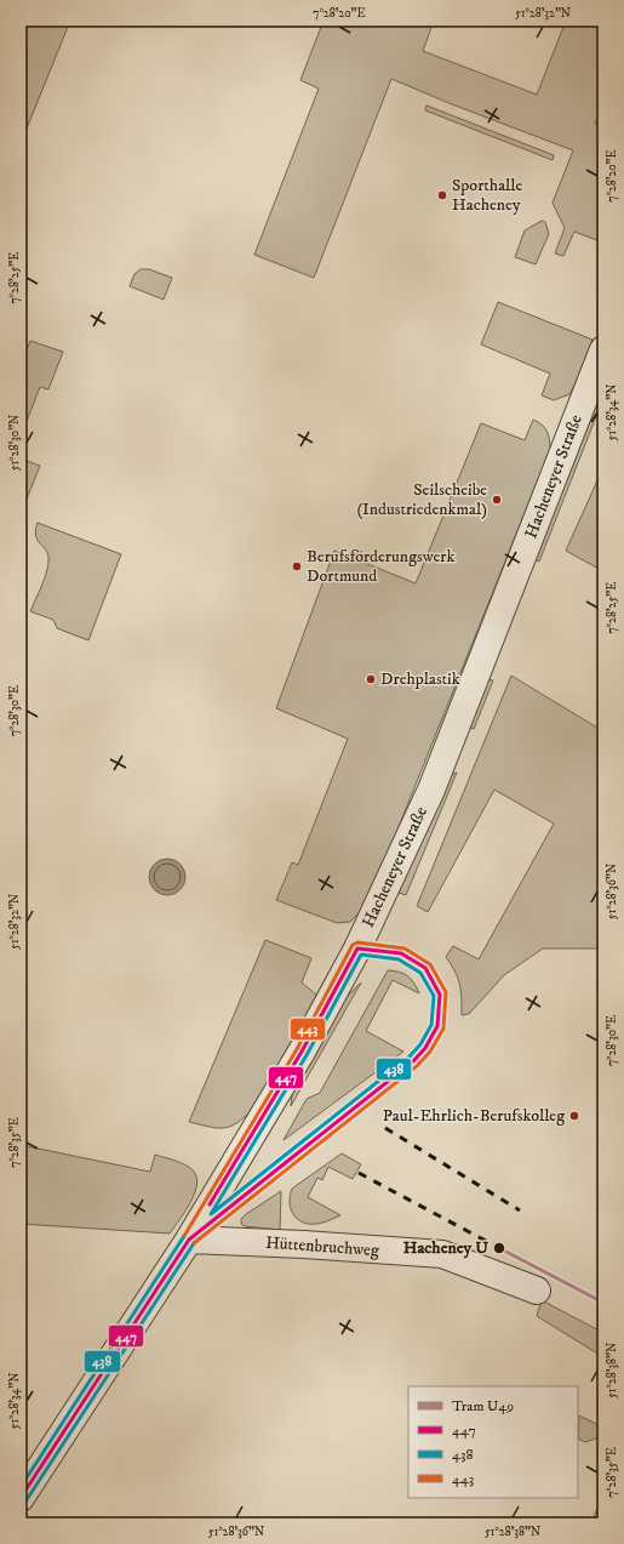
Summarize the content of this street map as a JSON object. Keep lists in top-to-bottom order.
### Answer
{
  "streets": {
    "street": ["Hacheneyer Straße", "Hüttenbruchweg"]
  },
  "crossings": [
    ["Hacheneyer Straße", "Hüttenbruchweg"]
  ],
  "places": [
    "Sporthalle Hacheney",
    "Seilscheibe (Industriedenkmal)",
    "Berufsförderungswerk Dortmund",
    "Drehplastik",
    "Paul-Ehrlich-Berufskolleg",
    "Hacheney U"
  ],
  "lines": [
    "transit line 443",
    "transit line 447",
    "transit line 438",
    "tram line U49"
  ],
  "legend": [
    "Tram U49",
    "447",
    "438",
    "443"
  ],
  "coordinates": [
    "7°28'20\"E",
    "51°28'32\"N",
    "7°28'25\"E",
    "51°28'34\"N",
    "51°28'30\"N",
    "7°28'30\"E",
    "51°28'36\"N",
    "7°28'35\"E",
    "51°28'38\"N"
  ]
}
